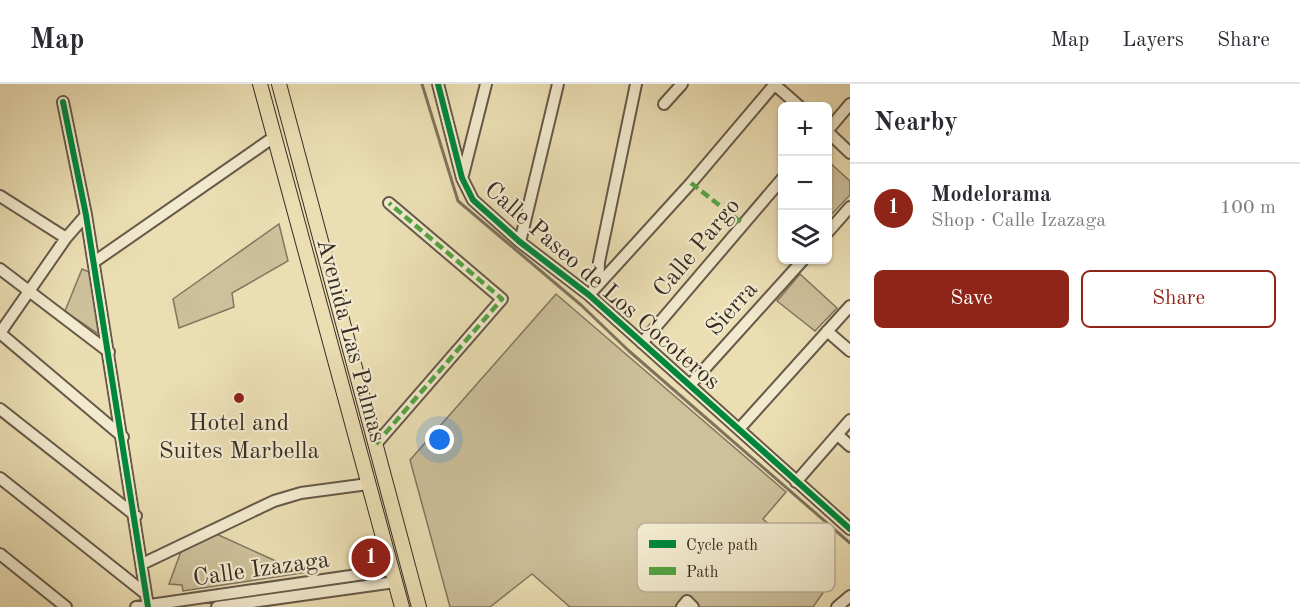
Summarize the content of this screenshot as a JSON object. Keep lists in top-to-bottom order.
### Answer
{
  "streets": {
    "main road": ["Avenida Las Palmas"],
    "street": [
      "Calle Pargo",
      "Calle Paseo de Los Cocoteros",
      "Sierra",
      "Calle Izazaga"
    ]
  },
  "crossings": [
    ["Calle Pargo", "Calle Paseo de Los Cocoteros"],
    ["Calle Paseo de Los Cocoteros", "Sierra"],
    ["Avenida Las Palmas", "Calle Izazaga"]
  ],
  "places": ["Hotel and Suites Marbella"],
  "legend": ["Cycle path", "Path"],
  "page": {
    "header": "Map",
    "nav": ["Map", "Layers", "Share"],
    "heading": "Nearby",
    "map_buttons": ["+", "−"],
    "list": [
      {
        "mark": "1",
        "name": "Modelorama",
        "note": "Shop · Calle Izazaga",
        "value": "100 m"
      }
    ],
    "buttons": ["Save", "Share"],
    "pins": "1"
  }
}
